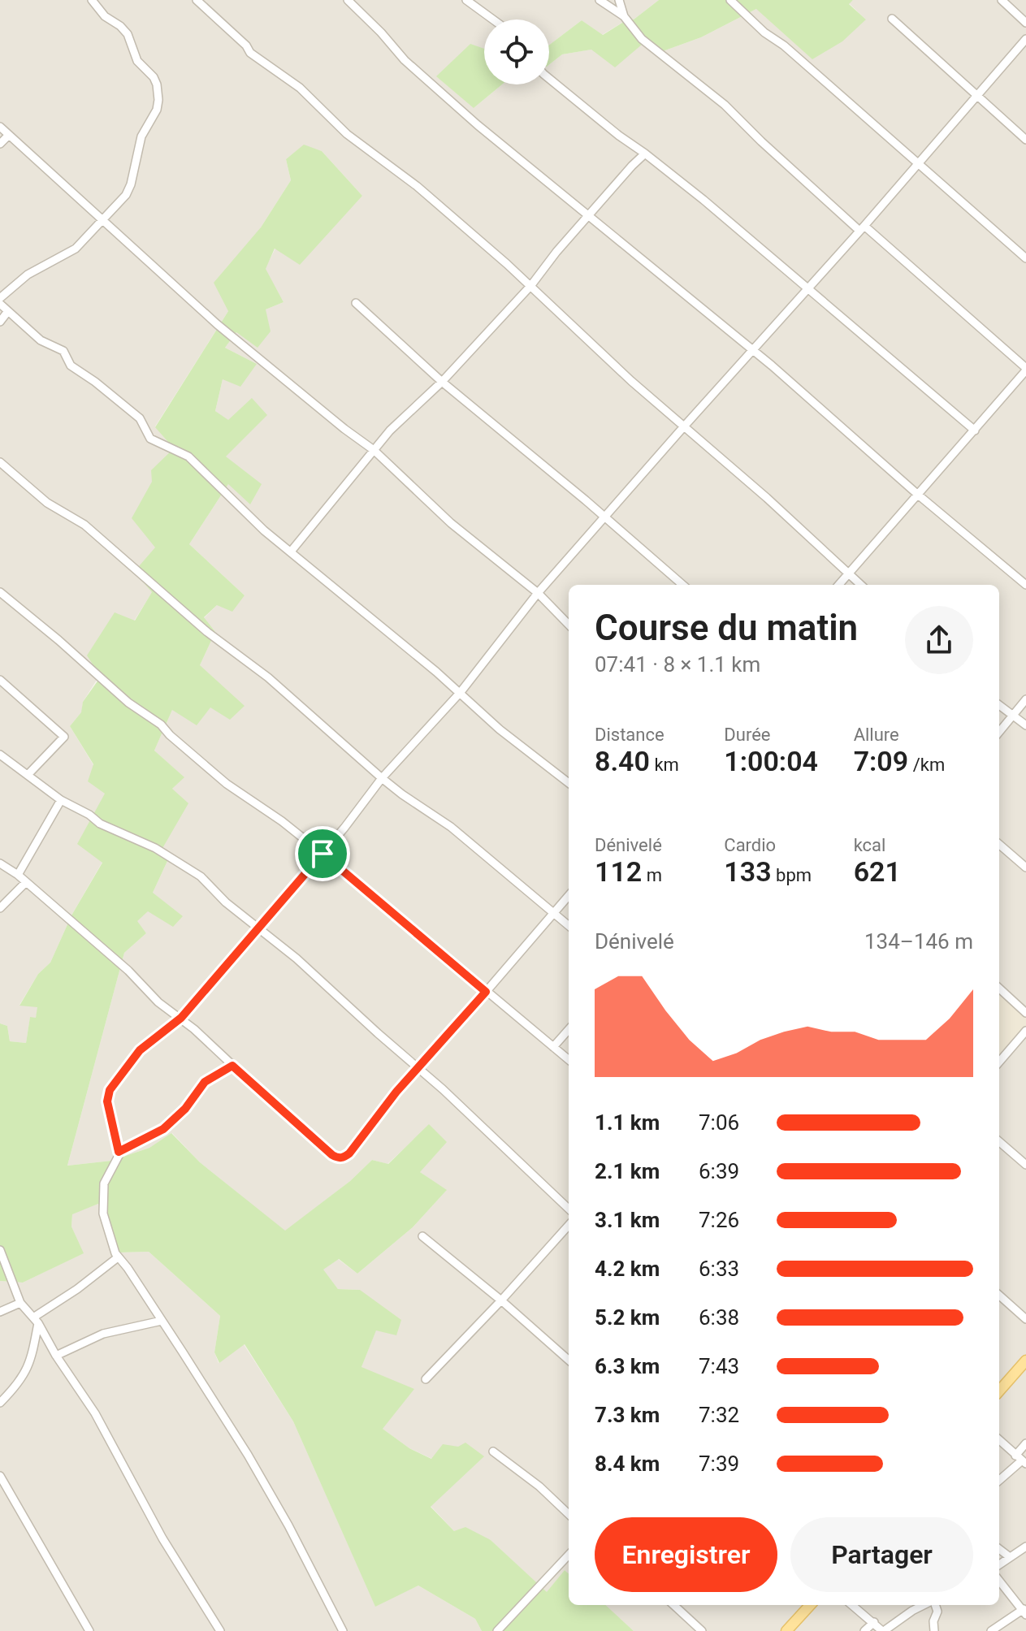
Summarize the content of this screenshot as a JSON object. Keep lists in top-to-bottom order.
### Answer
{
  "page": {
    "heading": ["Course du matin", "07:41 · 8 × 1.1 km"],
    "stats": [
      ["Distance", "8.40 km"],
      ["Durée", "1:00:04"],
      ["Allure", "7:09 /km"],
      ["Dénivelé", "112 m"],
      ["Cardio", "133 bpm"],
      ["kcal", "621"]
    ],
    "chart": ["Dénivelé", "134–146 m"],
    "list": [
      {
        "name": "1.1 km",
        "note": "7:06"
      },
      {
        "name": "2.1 km",
        "note": "6:39"
      },
      {
        "name": "3.1 km",
        "note": "7:26"
      },
      {
        "name": "4.2 km",
        "note": "6:33"
      },
      {
        "name": "5.2 km",
        "note": "6:38"
      },
      {
        "name": "6.3 km",
        "note": "7:43"
      },
      {
        "name": "7.3 km",
        "note": "7:32"
      },
      {
        "name": "8.4 km",
        "note": "7:39"
      }
    ],
    "buttons": ["Enregistrer", "Partager"]
  }
}
